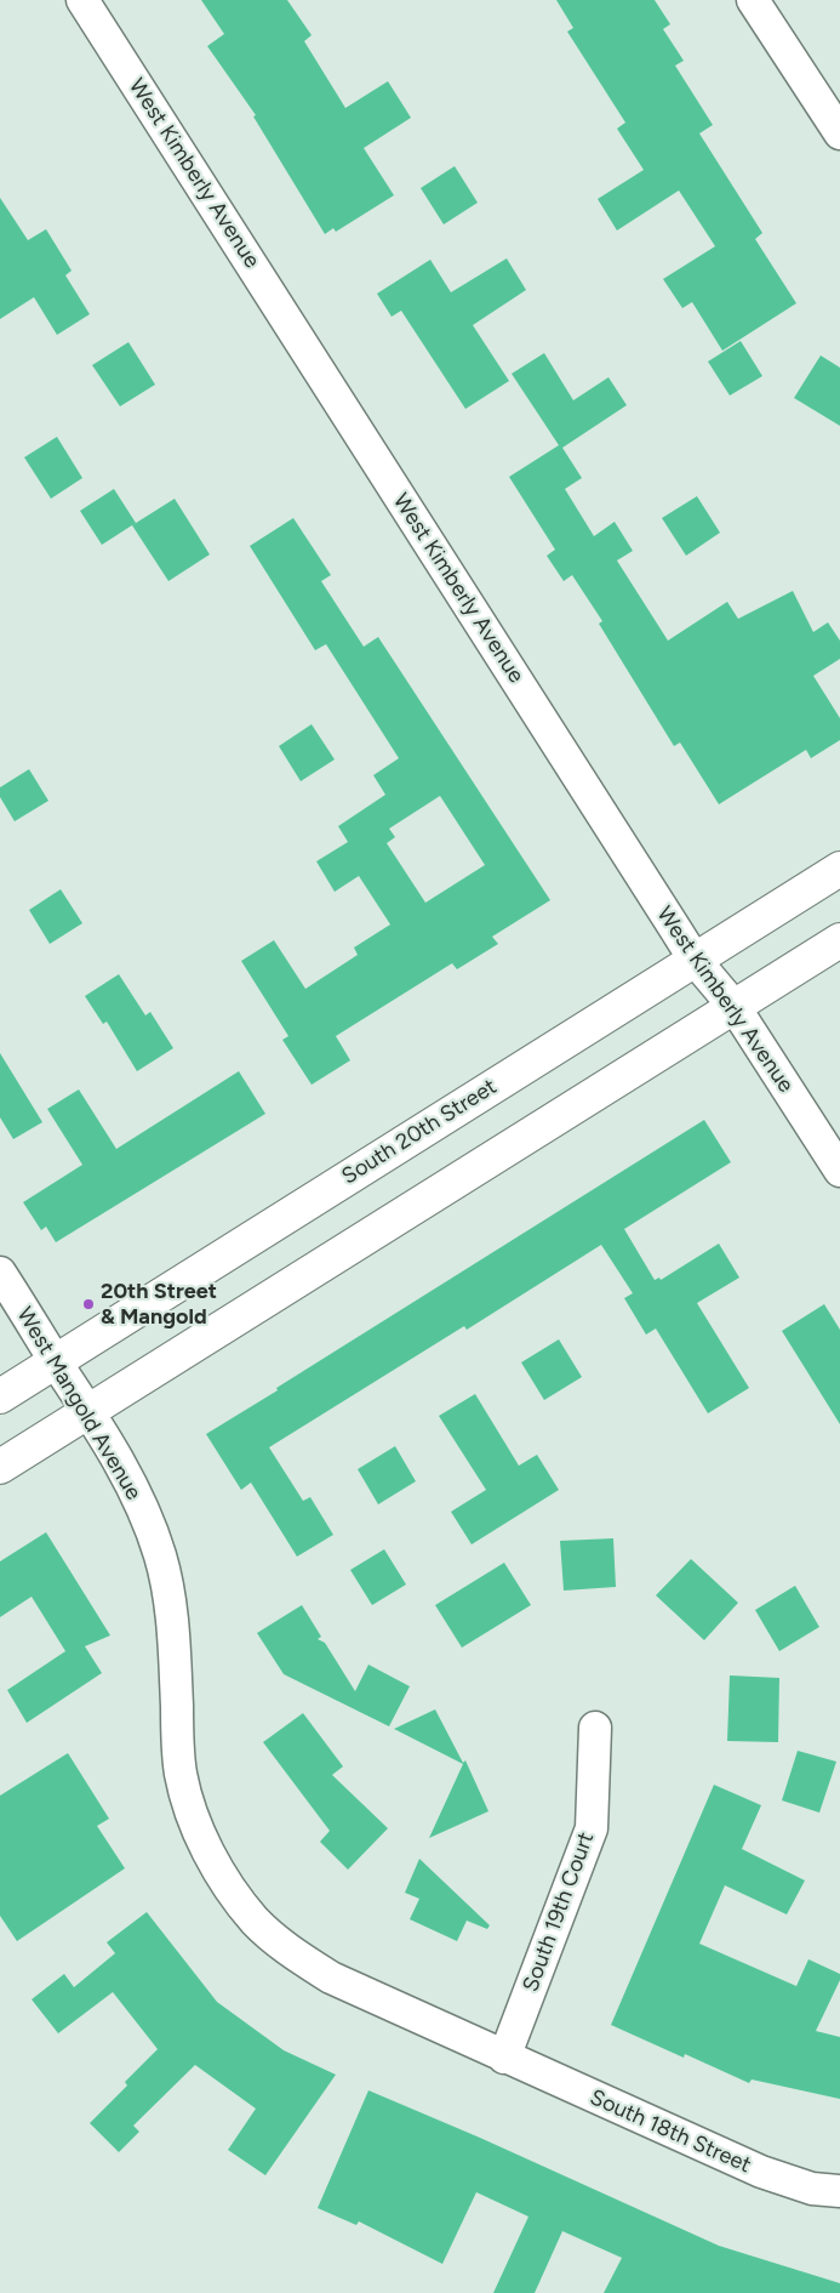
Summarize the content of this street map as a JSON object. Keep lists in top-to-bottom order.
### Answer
{
  "streets": {
    "street": [
      "West Kimberly Avenue",
      "South 20th Street",
      "West Mangold Avenue",
      "South 19th Court",
      "South 18th Street"
    ]
  },
  "crossings": [
    ["West Kimberly Avenue", "South 20th Street"],
    ["South 20th Street", "West Mangold Avenue"],
    ["West Mangold Avenue", "South 19th Court"],
    ["West Mangold Avenue", "South 18th Street"],
    ["South 19th Court", "South 18th Street"]
  ],
  "places": ["20th Street & Mangold"]
}
